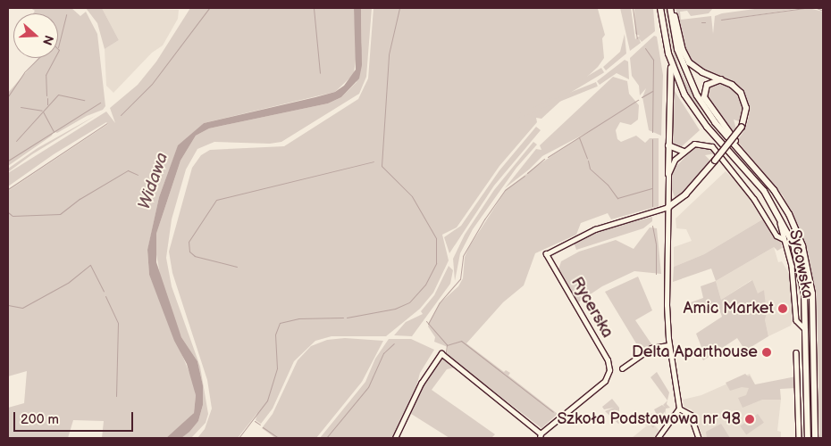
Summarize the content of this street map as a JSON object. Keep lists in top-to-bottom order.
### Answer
{
  "streets": {
    "street": ["Sycowska", "Rycerska"]
  },
  "water": ["Widawa"],
  "places": ["Amic Market", "Delta Aparthouse", "Szkoła Podstawowa nr 98"],
  "scale_bar": "200 m",
  "north": "right"
}
